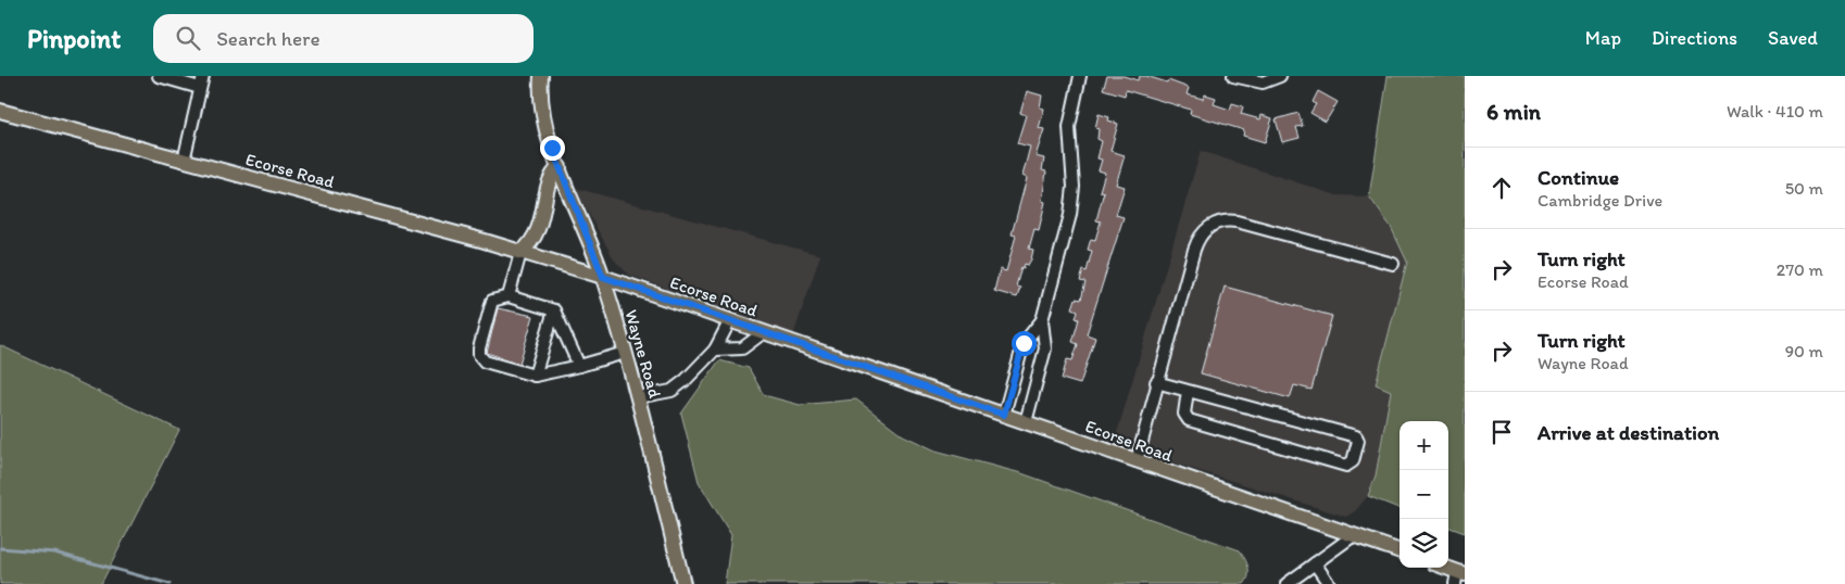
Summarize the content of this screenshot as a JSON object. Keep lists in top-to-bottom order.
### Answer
{
  "streets": {
    "main road": ["Ecorse Road", "Wayne Road"]
  },
  "crossings": [
    ["Ecorse Road", "Wayne Road"]
  ],
  "page": {
    "header": "Pinpoint",
    "search": "Search here",
    "nav": ["Map", "Directions", "Saved"],
    "heading": ["6 min", "Walk · 410 m"],
    "list": [
      ["Continue", "Cambridge Drive", "50 m"],
      ["Turn right", "Ecorse Road", "270 m"],
      ["Turn right", "Wayne Road", "90 m"],
      "Arrive at destination"
    ],
    "map_buttons": ["+", "−"]
  }
}
